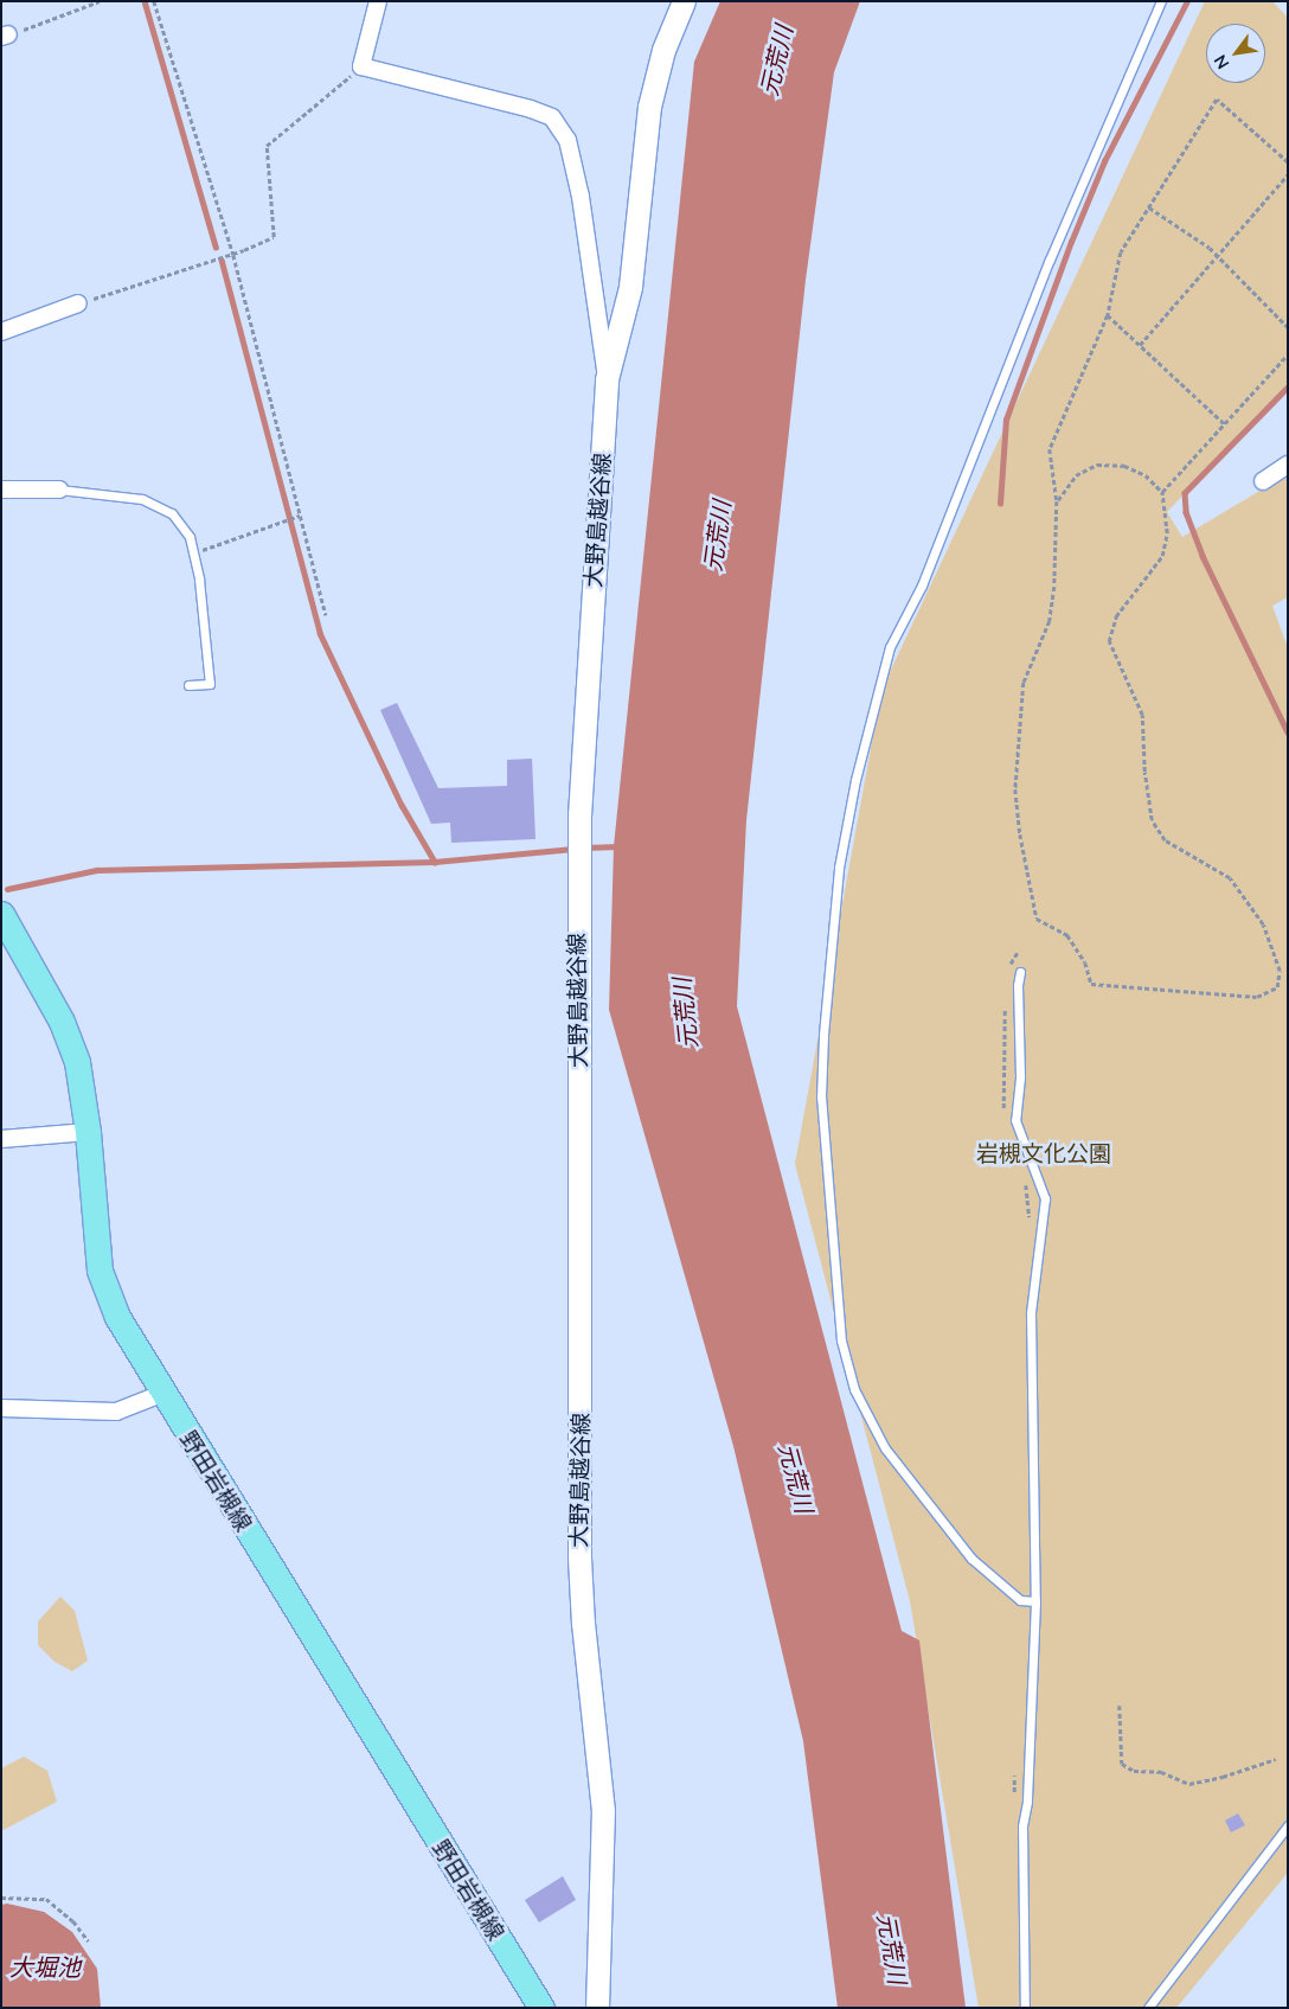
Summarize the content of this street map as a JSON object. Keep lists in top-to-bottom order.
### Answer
{
  "streets": {
    "main road": ["大野島越谷線", "野田岩槻線"]
  },
  "water": ["元荒川", "大堀池"],
  "parks": ["岩槻文化公園"],
  "north": "bottom left"
}
